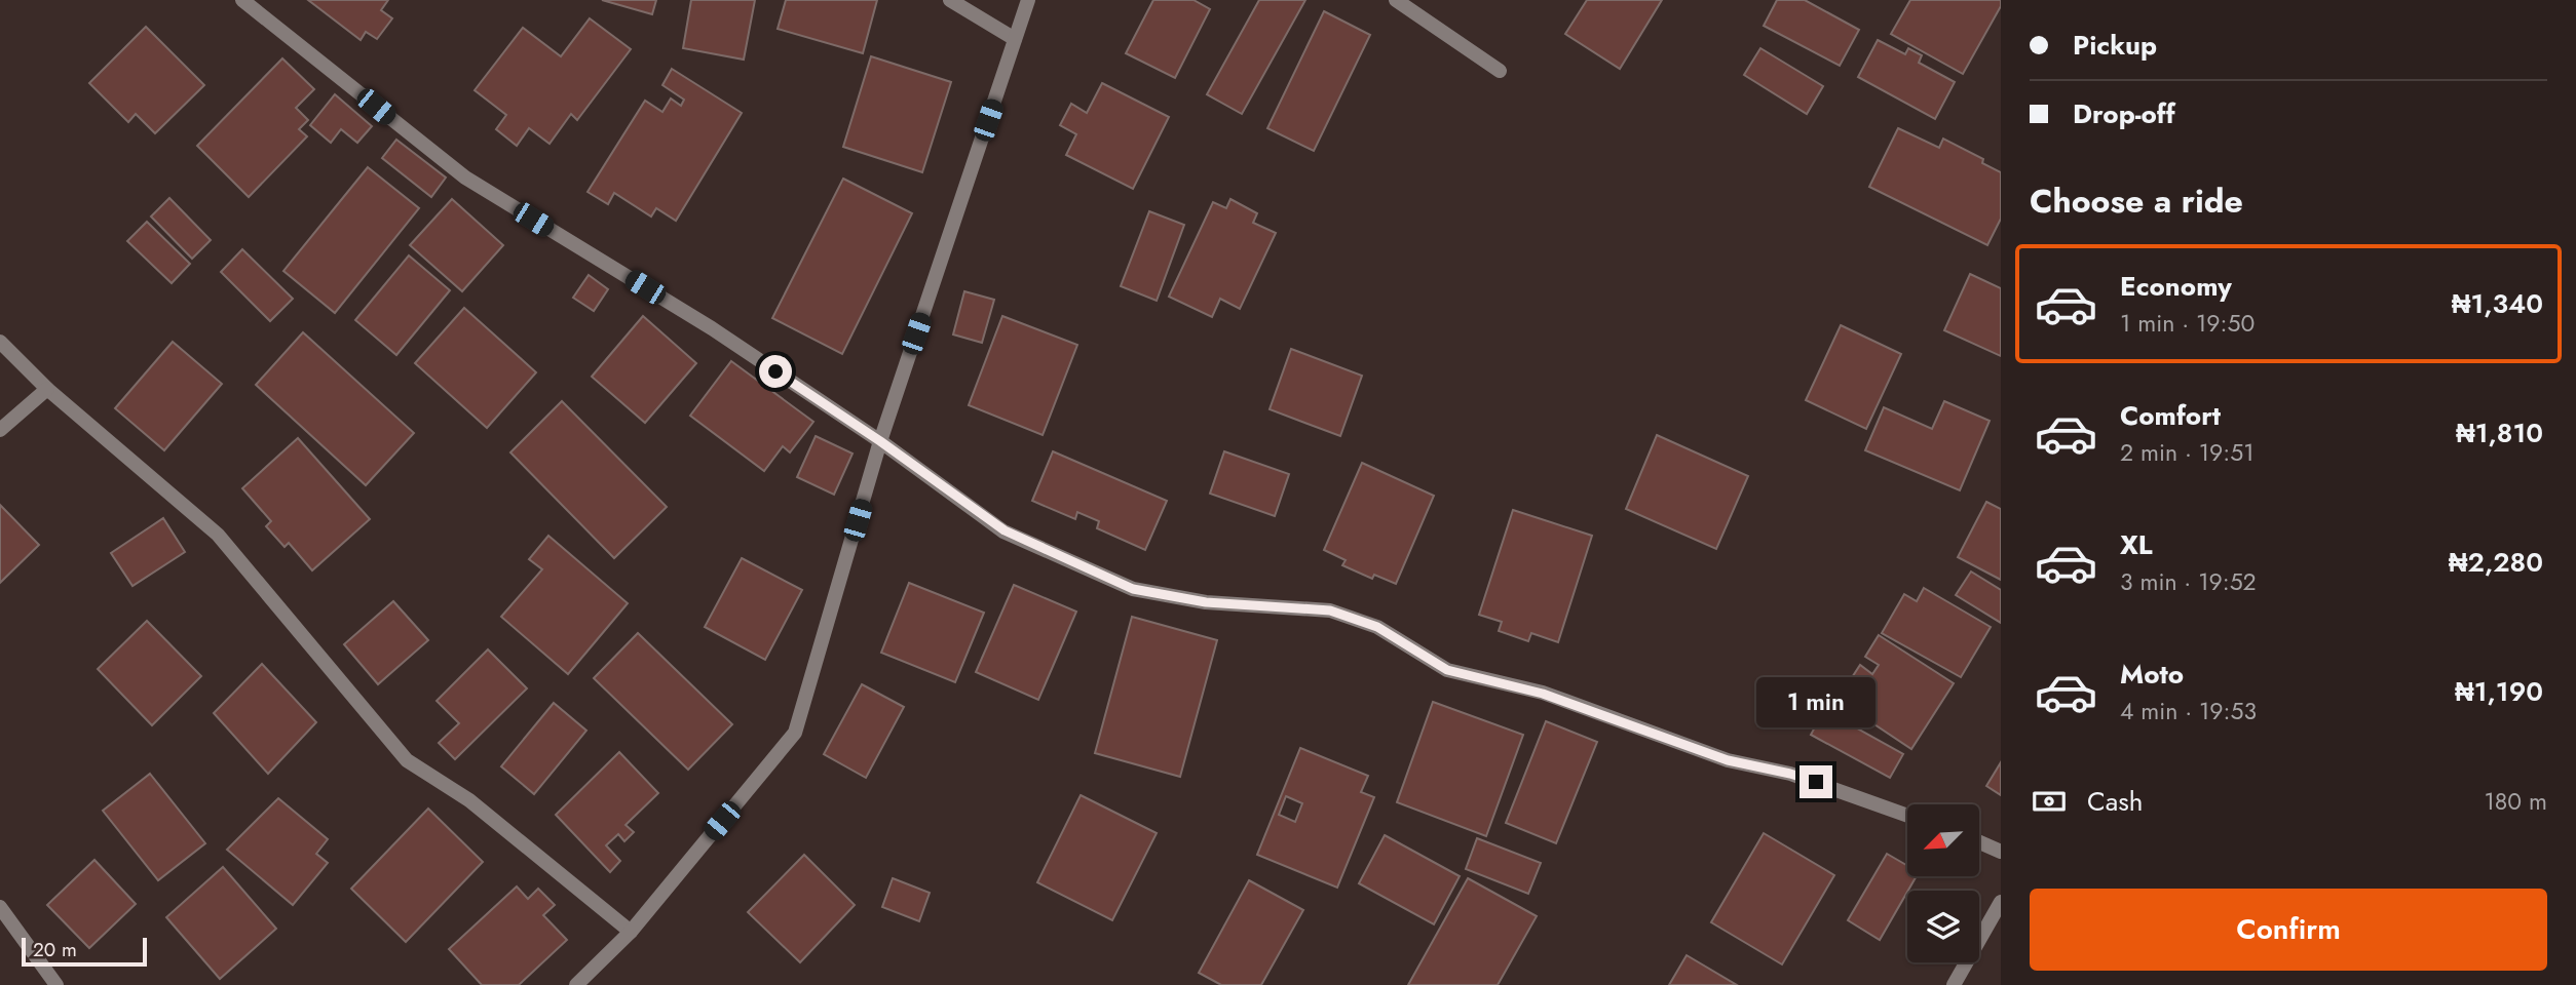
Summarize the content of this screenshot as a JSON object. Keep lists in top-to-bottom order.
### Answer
{
  "scale_bar": "20 m",
  "north": "bottom left",
  "page": {
    "banner": ["Pickup", "Drop-off"],
    "heading": "Choose a ride",
    "list": [
      {
        "name": "Economy",
        "note": "1 min · 19:50",
        "value": "₦1,340"
      },
      {
        "name": "Comfort",
        "note": "2 min · 19:51",
        "value": "₦1,810"
      },
      {
        "name": "XL",
        "note": "3 min · 19:52",
        "value": "₦2,280"
      },
      {
        "name": "Moto",
        "note": "4 min · 19:53",
        "value": "₦1,190"
      }
    ],
    "bubble": "1 min",
    "pay": ["Cash", "180 m"],
    "buttons": "Confirm",
    "scale": "20 m"
  }
}
